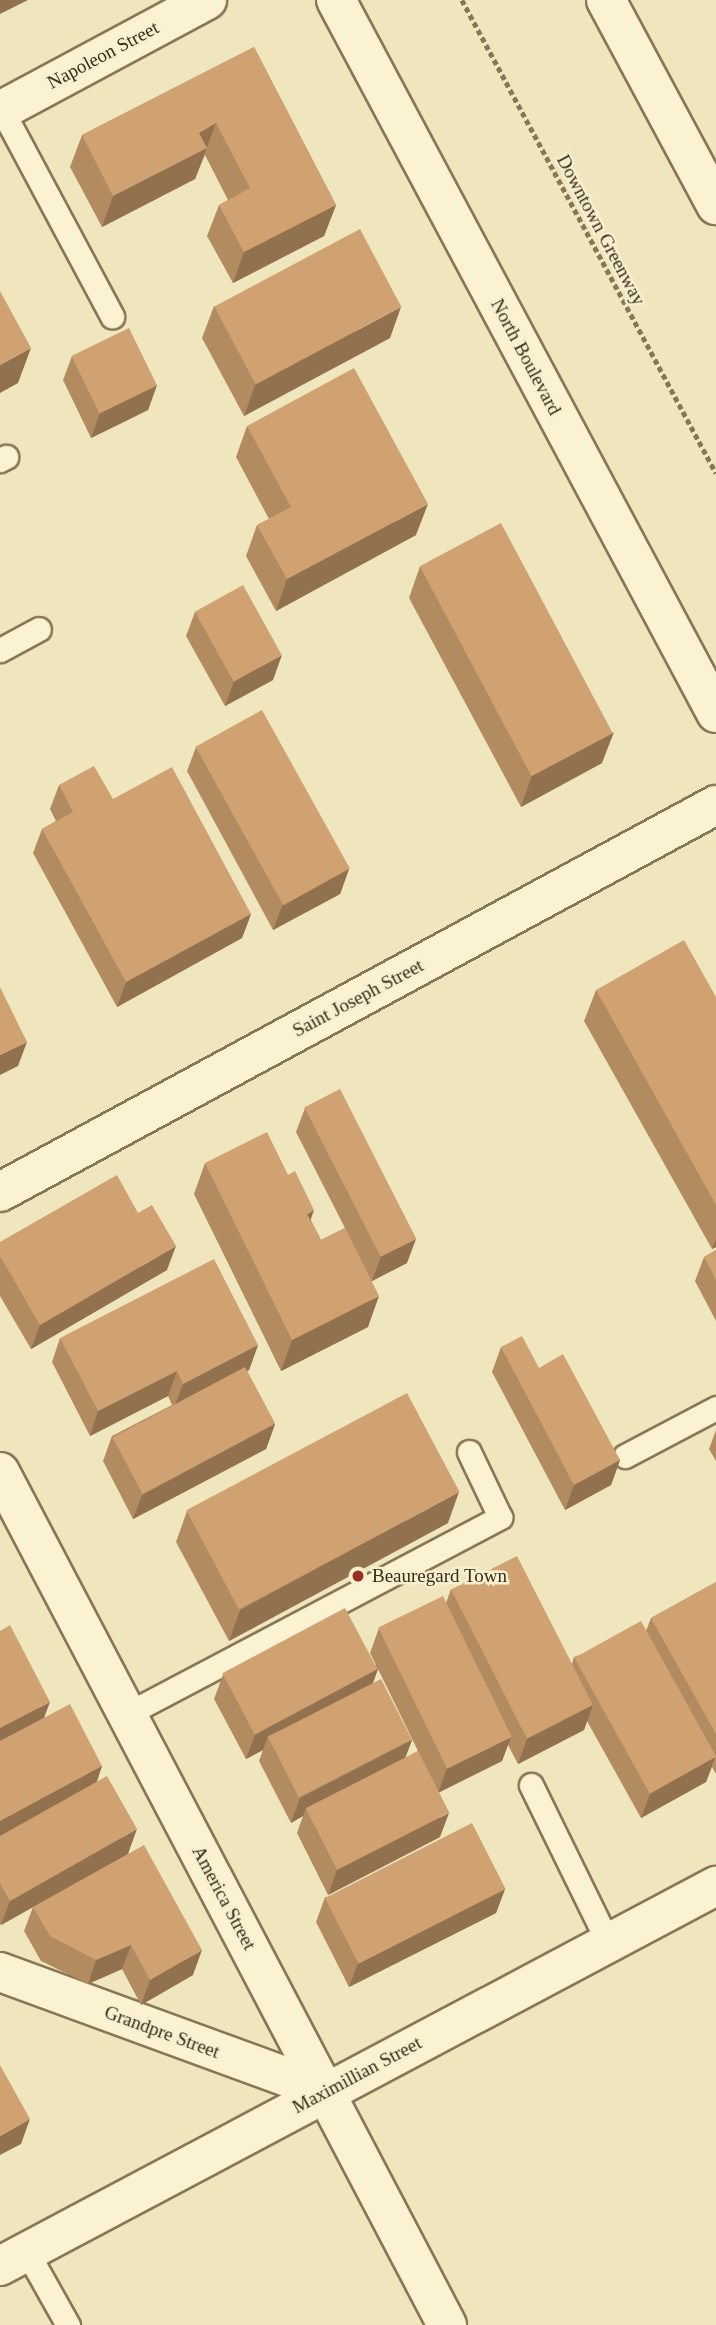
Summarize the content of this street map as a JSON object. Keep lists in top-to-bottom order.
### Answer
{
  "streets": {
    "street": [
      "Napoleon Street",
      "North Boulevard",
      "Saint Joseph Street",
      "America Street",
      "Grandpre Street",
      "Maximillian Street"
    ],
    "path": ["Downtown Greenway"]
  },
  "crossings": [
    ["America Street", "Grandpre Street"],
    ["America Street", "Maximillian Street"],
    ["Grandpre Street", "Maximillian Street"]
  ],
  "places": ["Beauregard Town"]
}
